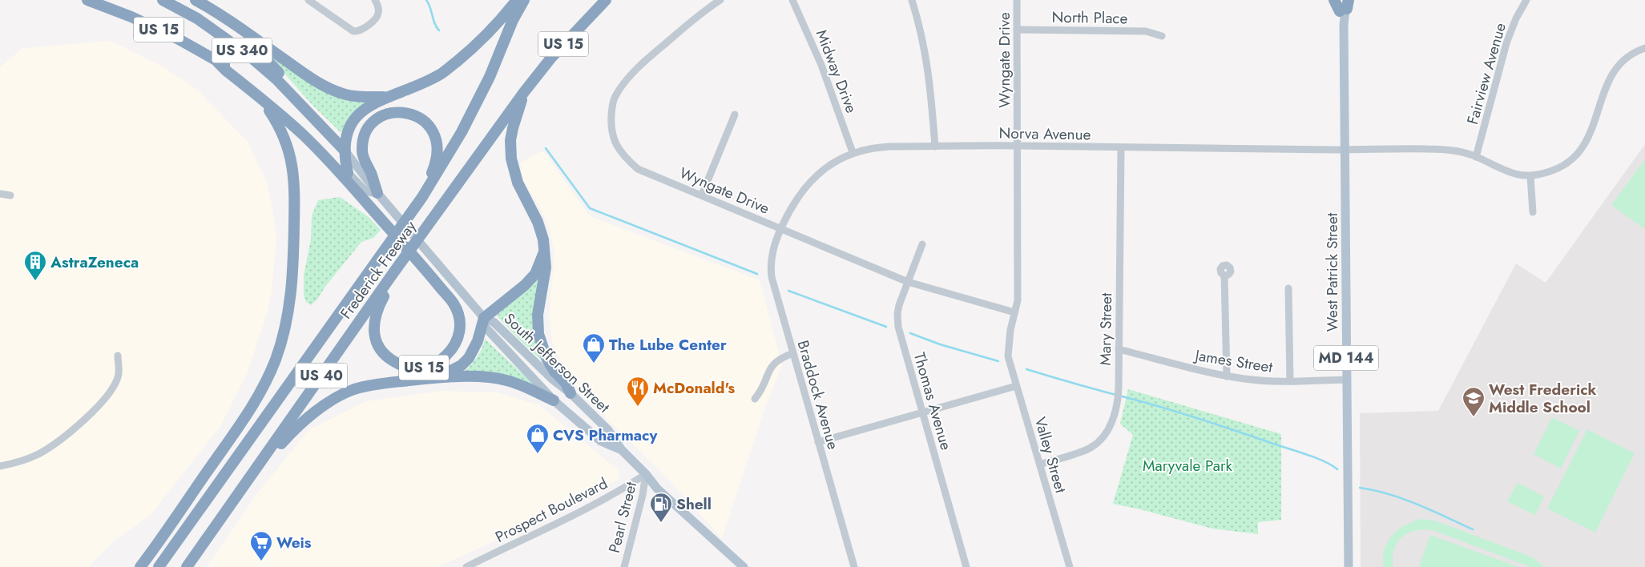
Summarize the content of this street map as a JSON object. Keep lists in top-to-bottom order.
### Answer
{
  "streets": {
    "highway": [
      "US 15",
      "US 340",
      "Frederick Freeway",
      "US 40"
    ],
    "main road": ["West Patrick Street", "MD 144", "South Jefferson Street"],
    "street": [
      "North Place",
      "Wyngate Drive",
      "Midway Drive",
      "Fairview Avenue",
      "Norva Avenue",
      "Mary Street",
      "James Street",
      "Braddock Avenue",
      "Thomas Avenue",
      "Valley Street",
      "Prospect Boulevard",
      "Pearl Street"
    ]
  },
  "crossings": [
    ["North Place", "Wyngate Drive"],
    ["US 15", "Frederick Freeway"],
    ["US 340", "South Jefferson Street"],
    ["Wyngate Drive", "Norva Avenue"],
    ["Wyngate Drive", "Braddock Avenue"],
    ["Wyngate Drive", "Thomas Avenue"],
    ["Wyngate Drive", "Valley Street"],
    ["Midway Drive", "Norva Avenue"],
    ["Fairview Avenue", "Norva Avenue"],
    ["Norva Avenue", "West Patrick Street"],
    ["Norva Avenue", "Mary Street"],
    ["Norva Avenue", "Braddock Avenue"],
    ["West Patrick Street", "James Street"],
    ["Mary Street", "James Street"],
    ["Mary Street", "Valley Street"],
    ["South Jefferson Street", "Prospect Boulevard"],
    ["South Jefferson Street", "Pearl Street"],
    ["Prospect Boulevard", "Pearl Street"]
  ],
  "parks": ["Maryvale Park"],
  "places": {
    "building": ["AstraZeneca"],
    "shop": ["The Lube Center", "CVS Pharmacy"],
    "restaurant": ["McDonald's"],
    "school or university": ["West Frederick Middle School"],
    "fuel station": ["Shell"],
    "supermarket": ["Weis"]
  }
}
